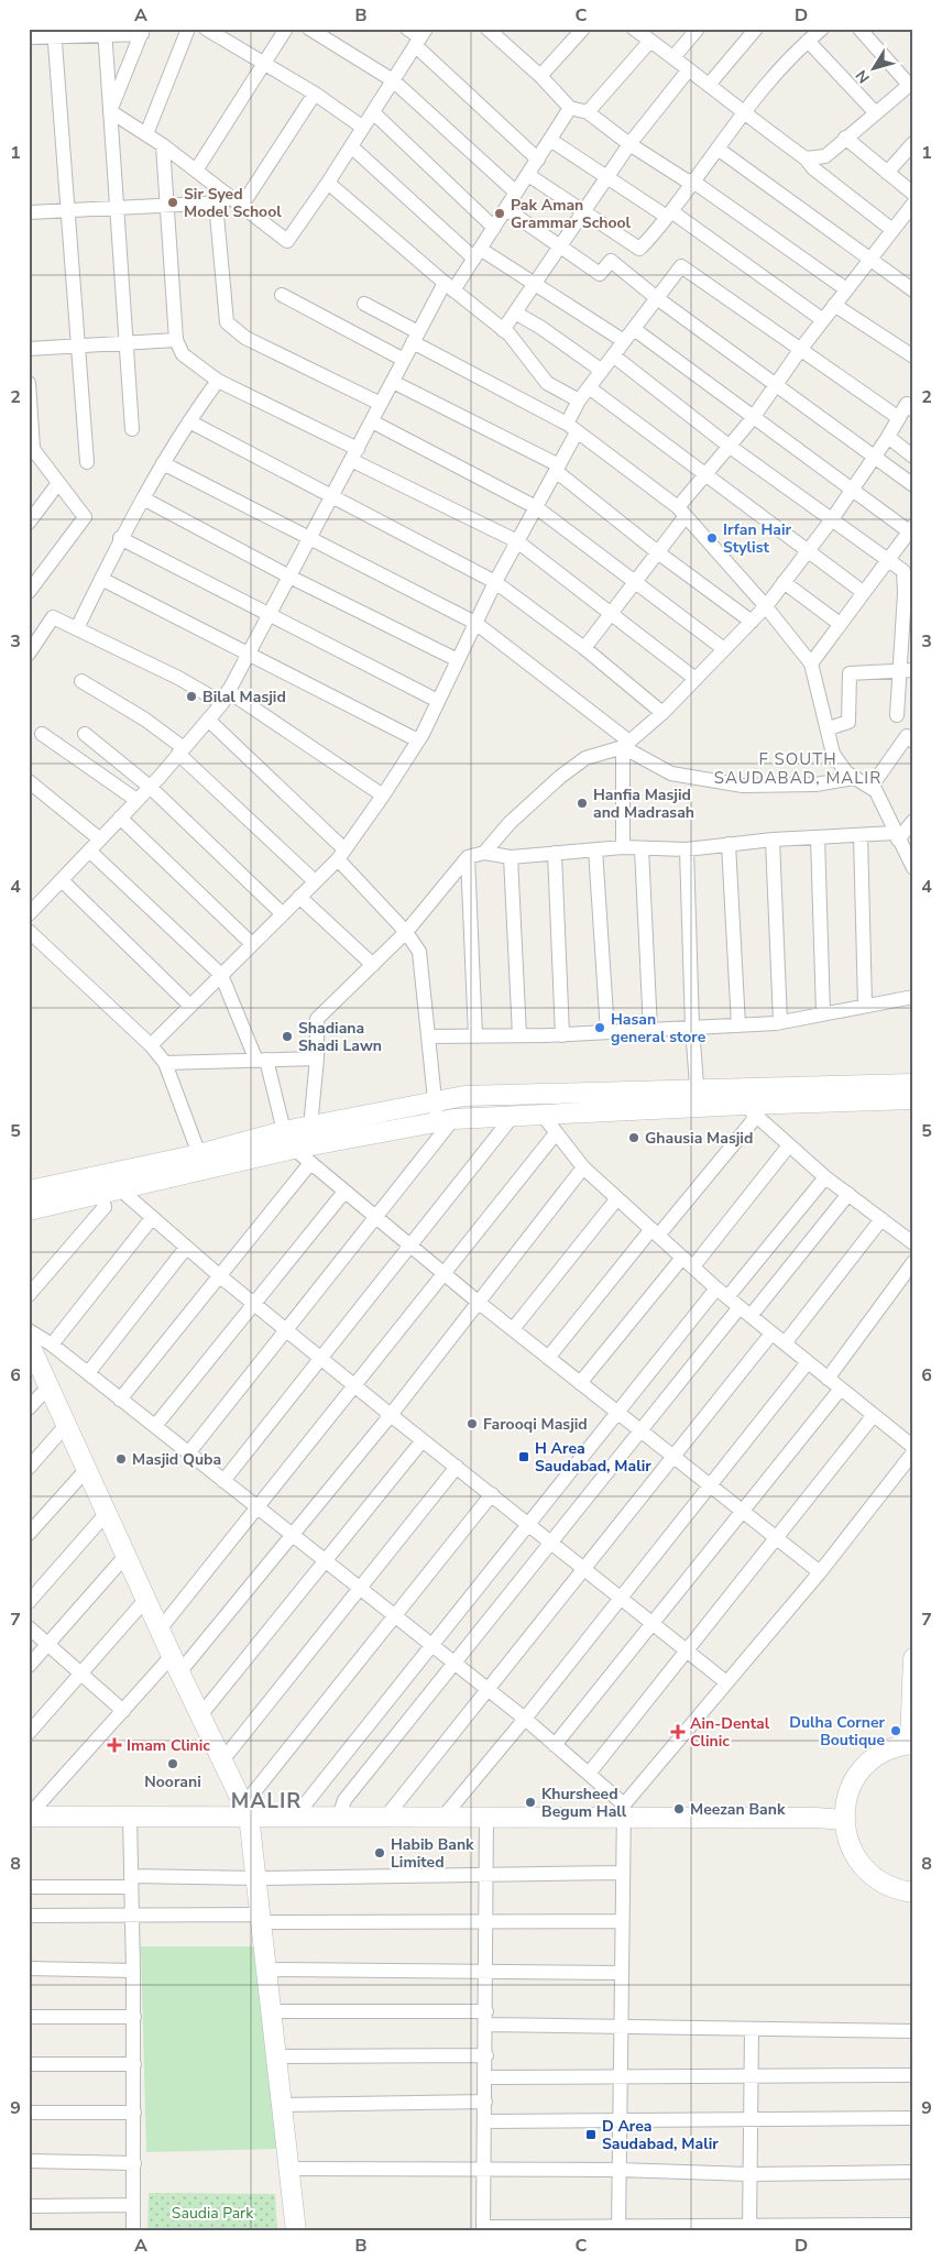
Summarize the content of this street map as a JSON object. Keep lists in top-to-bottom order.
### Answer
{
  "districts": ["F SOUTH SAUDABAD, MALIR", "MALIR"],
  "parks": ["Saudia Park"],
  "places": {
    "other": [
      "Sir Syed Model School",
      "Pak Aman Grammar School",
      "Irfan Hair Stylist",
      "Bilal Masjid",
      "Hanfia Masjid and Madrasah",
      "Hasan general store",
      "Shadiana Shadi Lawn",
      "Ghausia Masjid",
      "Farooqi Masjid",
      "Masjid Quba",
      "Dulha Corner Boutique",
      "Noorani",
      "Khursheed Begum Hall",
      "Meezan Bank",
      "Habib Bank Limited"
    ],
    "transit": ["H Area Saudabad, Malir", "D Area Saudabad, Malir"],
    "health": ["Ain-Dental Clinic", "Imam Clinic"]
  },
  "north": "bottom left",
  "grid": {
    "columns": [
      "A",
      "B",
      "C",
      "D"
    ],
    "rows": [
      "1",
      "2",
      "3",
      "4",
      "5",
      "6",
      "7",
      "8",
      "9"
    ]
  }
}
